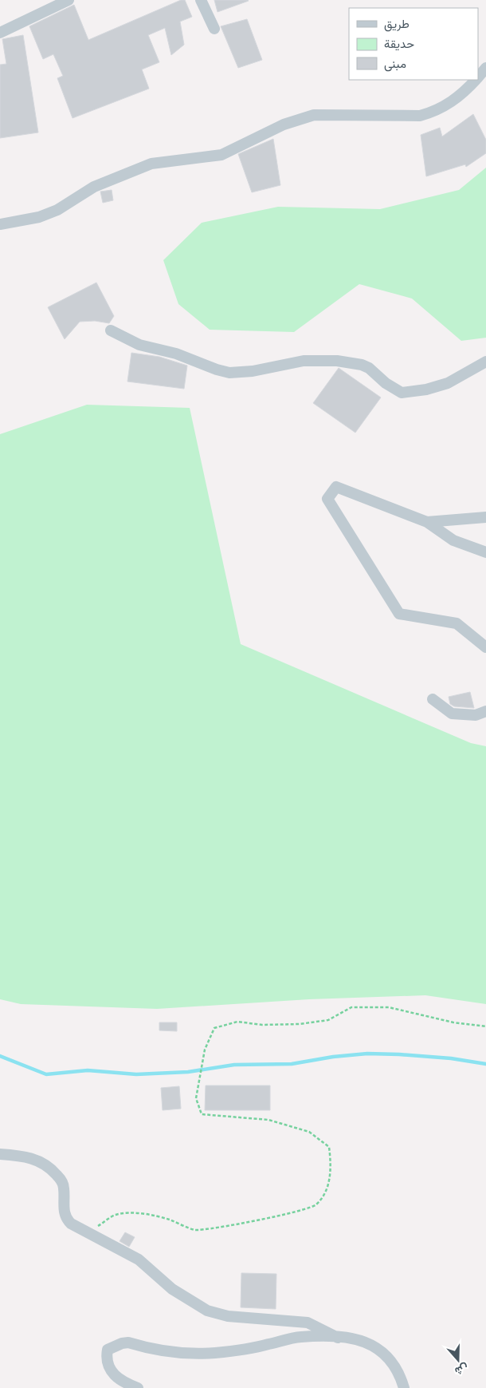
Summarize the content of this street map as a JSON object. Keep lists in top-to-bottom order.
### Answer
{
  "legend": ["طريق", "حديقة", "مبنى"],
  "north": "bottom"
}
